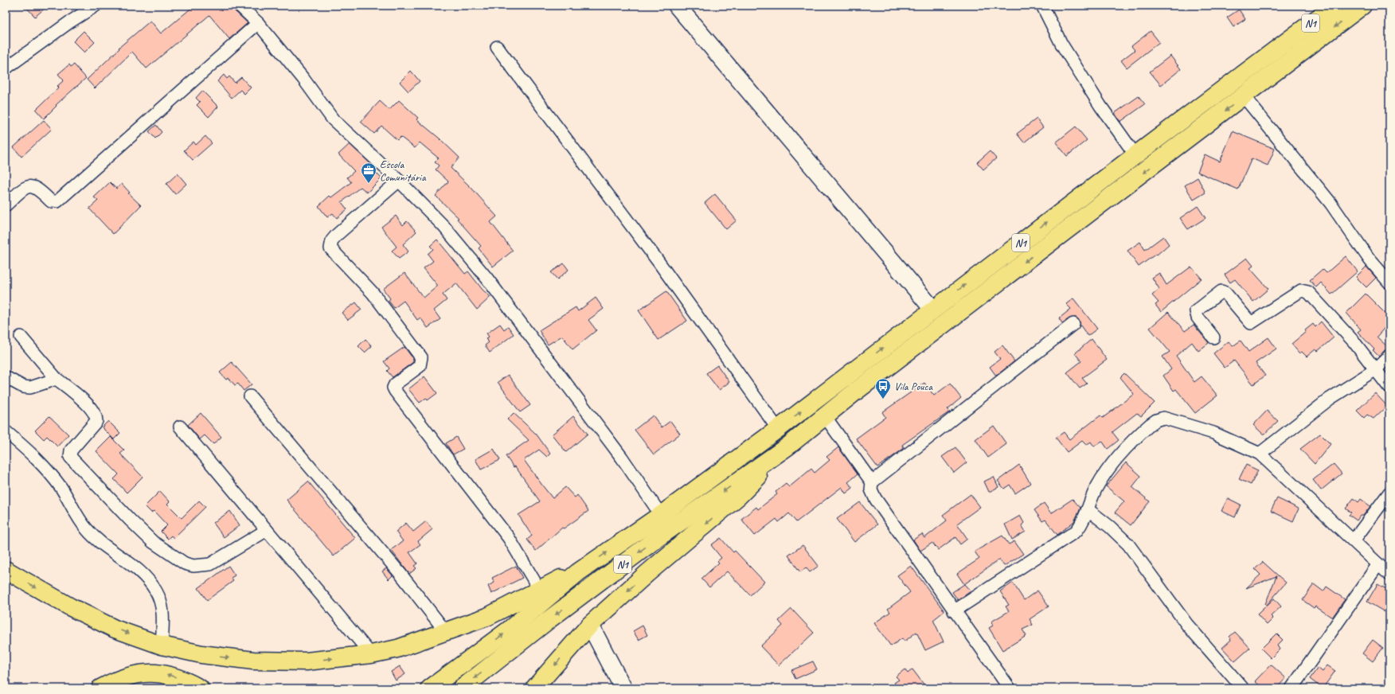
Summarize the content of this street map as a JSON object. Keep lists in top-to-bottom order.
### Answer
{
  "streets": {
    "highway": ["N1"]
  },
  "places": {
    "office": ["Escola Comunitária"],
    "bus stop": ["Vila Pouca"]
  }
}
